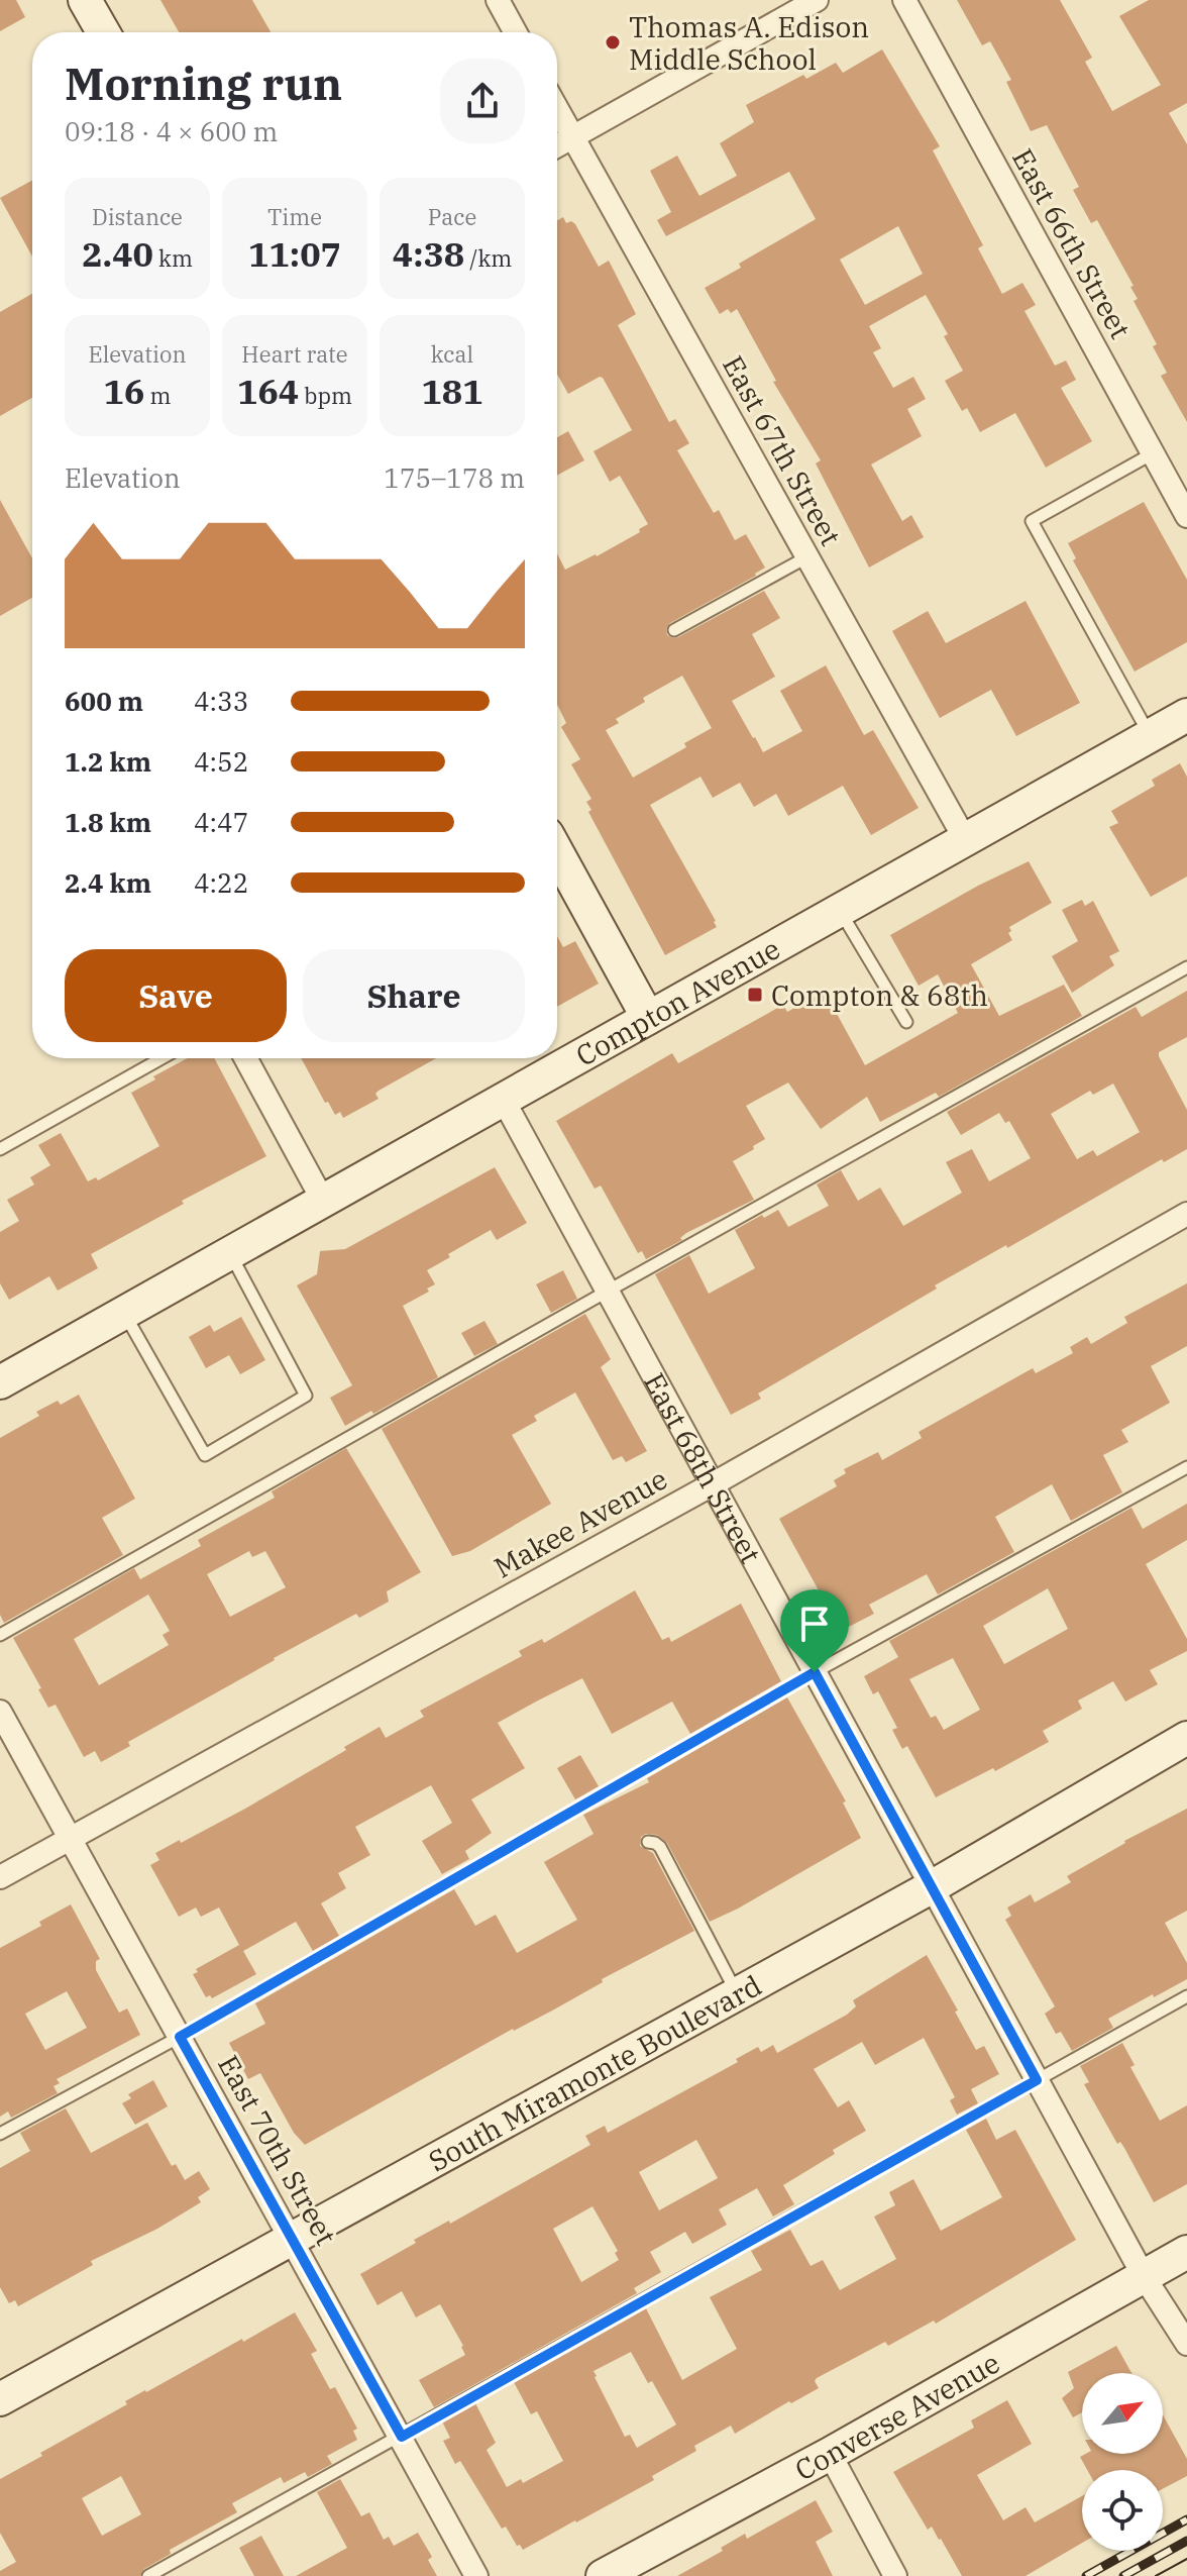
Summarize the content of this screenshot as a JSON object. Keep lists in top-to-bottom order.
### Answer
{
  "streets": {
    "street": [
      "East 66th Street",
      "East 67th Street",
      "Compton Avenue",
      "East 68th Street",
      "Makee Avenue",
      "South Miramonte Boulevard",
      "East 70th Street",
      "Converse Avenue"
    ]
  },
  "crossings": [
    ["East 67th Street", "Compton Avenue"],
    ["Compton Avenue", "East 68th Street"],
    ["East 68th Street", "Makee Avenue"],
    ["East 68th Street", "South Miramonte Boulevard"],
    ["East 68th Street", "Converse Avenue"],
    ["Makee Avenue", "East 70th Street"],
    ["South Miramonte Boulevard", "East 70th Street"]
  ],
  "places": {
    "other": ["Thomas A. Edison Middle School"],
    "transit": ["Compton & 68th"]
  },
  "north": "top right",
  "page": {
    "heading": ["Morning run", "09:18 · 4 × 600 m"],
    "stats": [
      ["Distance", "2.40 km"],
      ["Time", "11:07"],
      ["Pace", "4:38 /km"],
      ["Elevation", "16 m"],
      ["Heart rate", "164 bpm"],
      ["kcal", "181"]
    ],
    "chart": ["Elevation", "175–178 m"],
    "list": [
      {
        "name": "600 m",
        "note": "4:33"
      },
      {
        "name": "1.2 km",
        "note": "4:52"
      },
      {
        "name": "1.8 km",
        "note": "4:47"
      },
      {
        "name": "2.4 km",
        "note": "4:22"
      }
    ],
    "buttons": ["Save", "Share"]
  }
}
